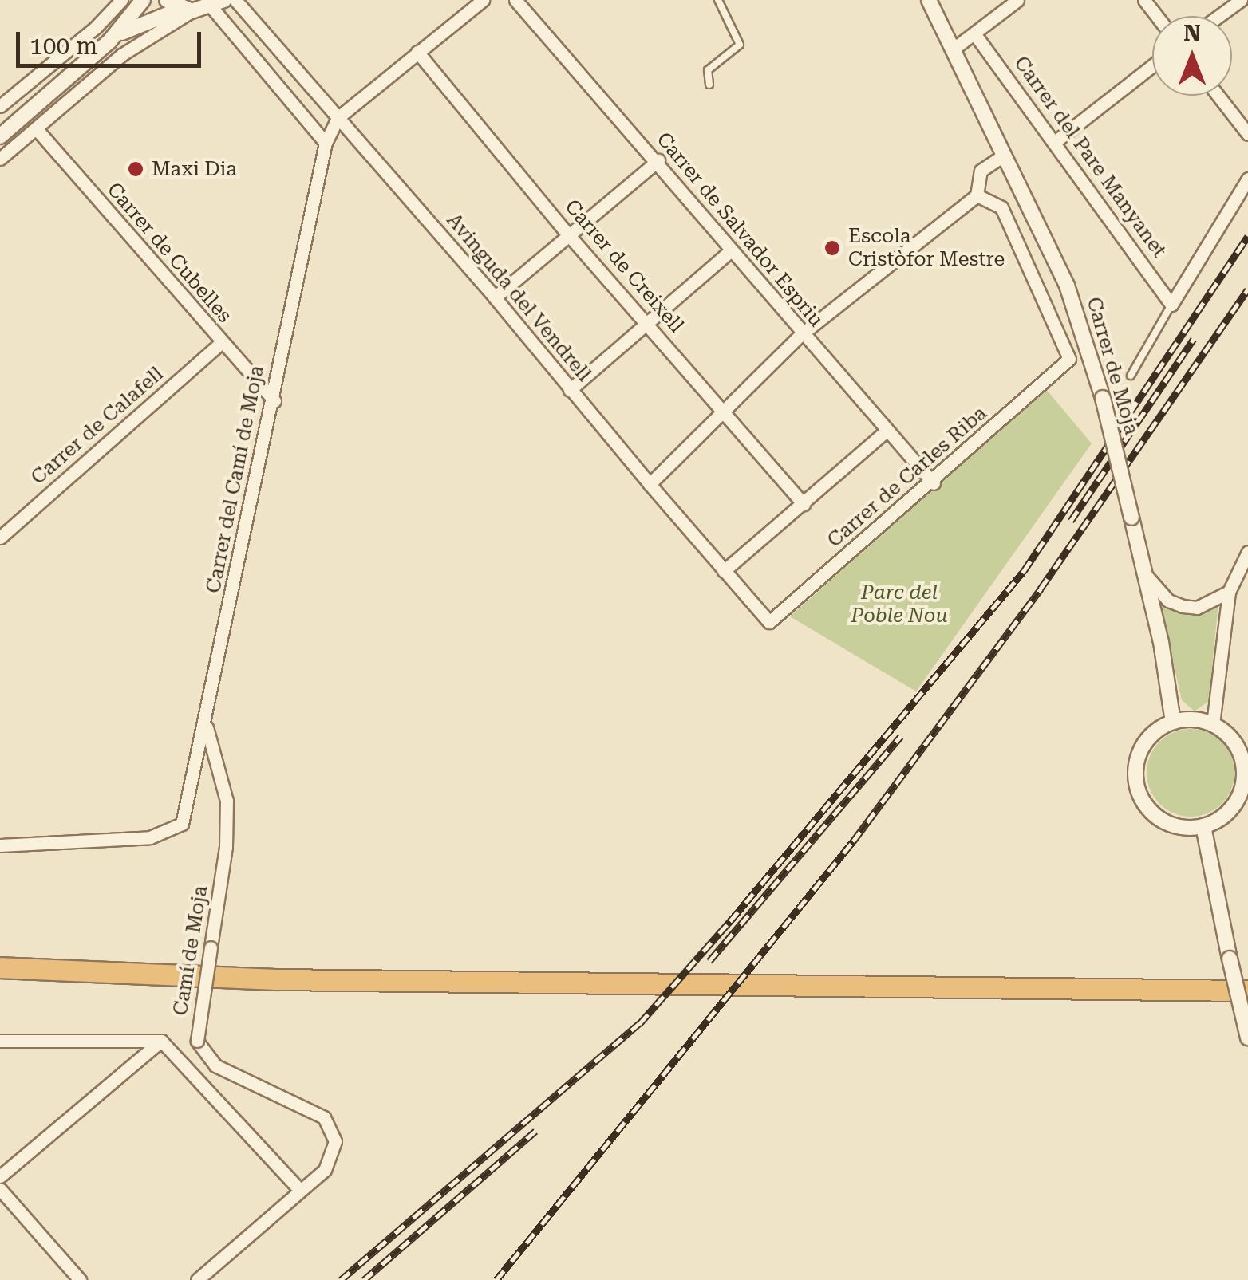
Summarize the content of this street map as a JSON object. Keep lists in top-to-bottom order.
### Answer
{
  "streets": {
    "street": [
      "Carrer del Pare Manyanet",
      "Carrer de Salvador Espriu",
      "Carrer de Cubelles",
      "Carrer de Creixell",
      "Avinguda del Vendrell",
      "Carrer de Moja",
      "Carrer de Calafell",
      "Carrer de Carles Riba",
      "Carrer del Camí de Moja",
      "Camí de Moja"
    ]
  },
  "crossings": [
    ["Carrer de Salvador Espriu", "Carrer de Carles Riba"],
    ["Carrer de Cubelles", "Carrer de Calafell"],
    ["Carrer de Cubelles", "Carrer del Camí de Moja"],
    ["Avinguda del Vendrell", "Carrer de Carles Riba"],
    ["Avinguda del Vendrell", "Carrer del Camí de Moja"],
    ["Carrer del Camí de Moja", "Camí de Moja"]
  ],
  "parks": ["Parc del Poble Nou"],
  "places": ["Maxi Dia", "Escola Cristòfor Mestre"],
  "scale_bar": "100 m",
  "north": "top"
}
